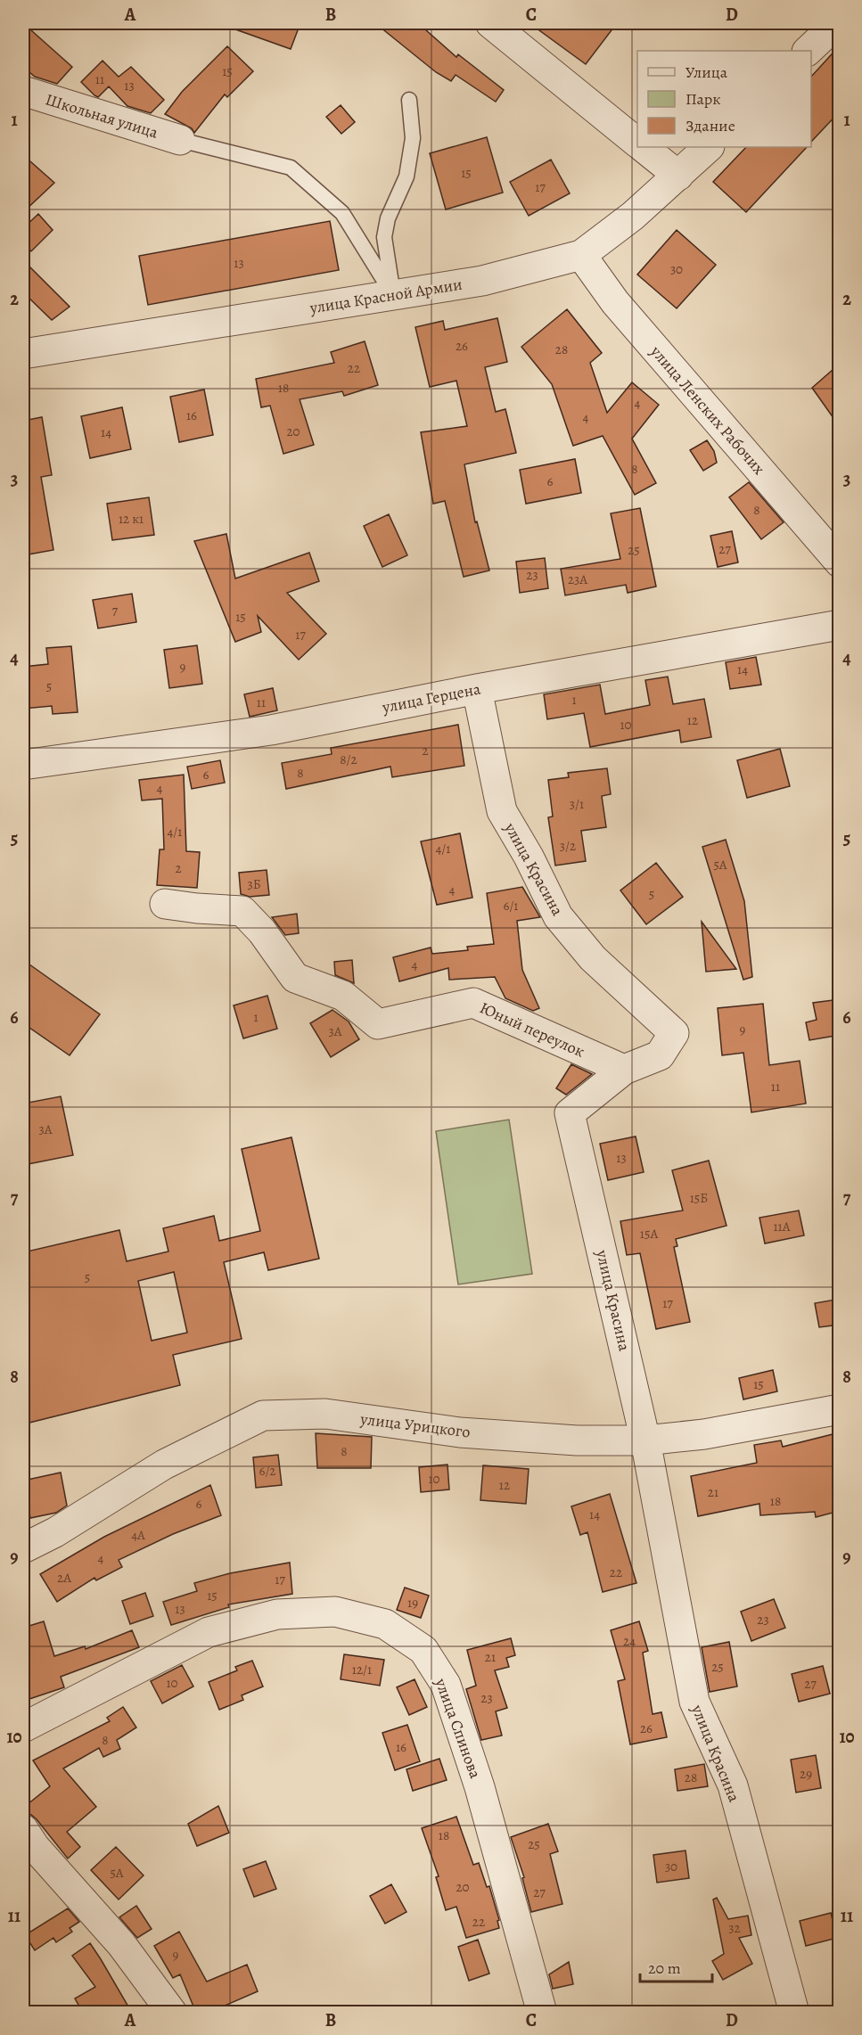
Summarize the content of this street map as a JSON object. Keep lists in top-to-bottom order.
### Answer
{
  "streets": {
    "street": [
      "Школьная улица",
      "улица Красной Армии",
      "улица Ленских Рабочих",
      "улица Герцена",
      "улица Красина",
      "Юный переулок",
      "улица Урицкого",
      "улица Спинова"
    ]
  },
  "crossings": [
    ["улица Красной Армии", "улица Ленских Рабочих"],
    ["улица Герцена", "улица Красина"],
    ["улица Красина", "Юный переулок"],
    ["улица Красина", "улица Урицкого"]
  ],
  "house_numbers": [
    "15",
    "11",
    "13",
    "15",
    "17",
    "13",
    "30",
    "26",
    "28",
    "22",
    "18",
    "4",
    "16",
    "4",
    "20",
    "14",
    "8",
    "6",
    "8",
    "12 к1",
    "27",
    "25",
    "23",
    "23А",
    "7",
    "15",
    "17",
    "9",
    "14",
    "5",
    "1",
    "11",
    "12",
    "10",
    "2",
    "8/2",
    "8",
    "6",
    "4",
    "3/1",
    "4/1",
    "3/2",
    "4/1",
    "5А",
    "2",
    "3Б",
    "4",
    "5",
    "6/1",
    "4",
    "1",
    "9",
    "3А",
    "11",
    "3А",
    "13",
    "15Б",
    "11А",
    "15А",
    "5",
    "17",
    "15",
    "8",
    "6/2",
    "10",
    "12",
    "21",
    "18",
    "6",
    "14",
    "4А",
    "4",
    "22",
    "2А",
    "17",
    "15",
    "19",
    "13",
    "23",
    "24",
    "21",
    "25",
    "12/1",
    "10",
    "27",
    "23",
    "26",
    "8",
    "16",
    "29",
    "28",
    "18",
    "25",
    "30",
    "5А",
    "20",
    "27",
    "22",
    "32",
    "9"
  ],
  "legend": ["Улица", "Парк", "Здание"],
  "scale_bar": "20 m",
  "grid": {
    "columns": [
      "A",
      "B",
      "C",
      "D"
    ],
    "rows": [
      "1",
      "2",
      "3",
      "4",
      "5",
      "6",
      "7",
      "8",
      "9",
      "10",
      "11"
    ]
  }
}
